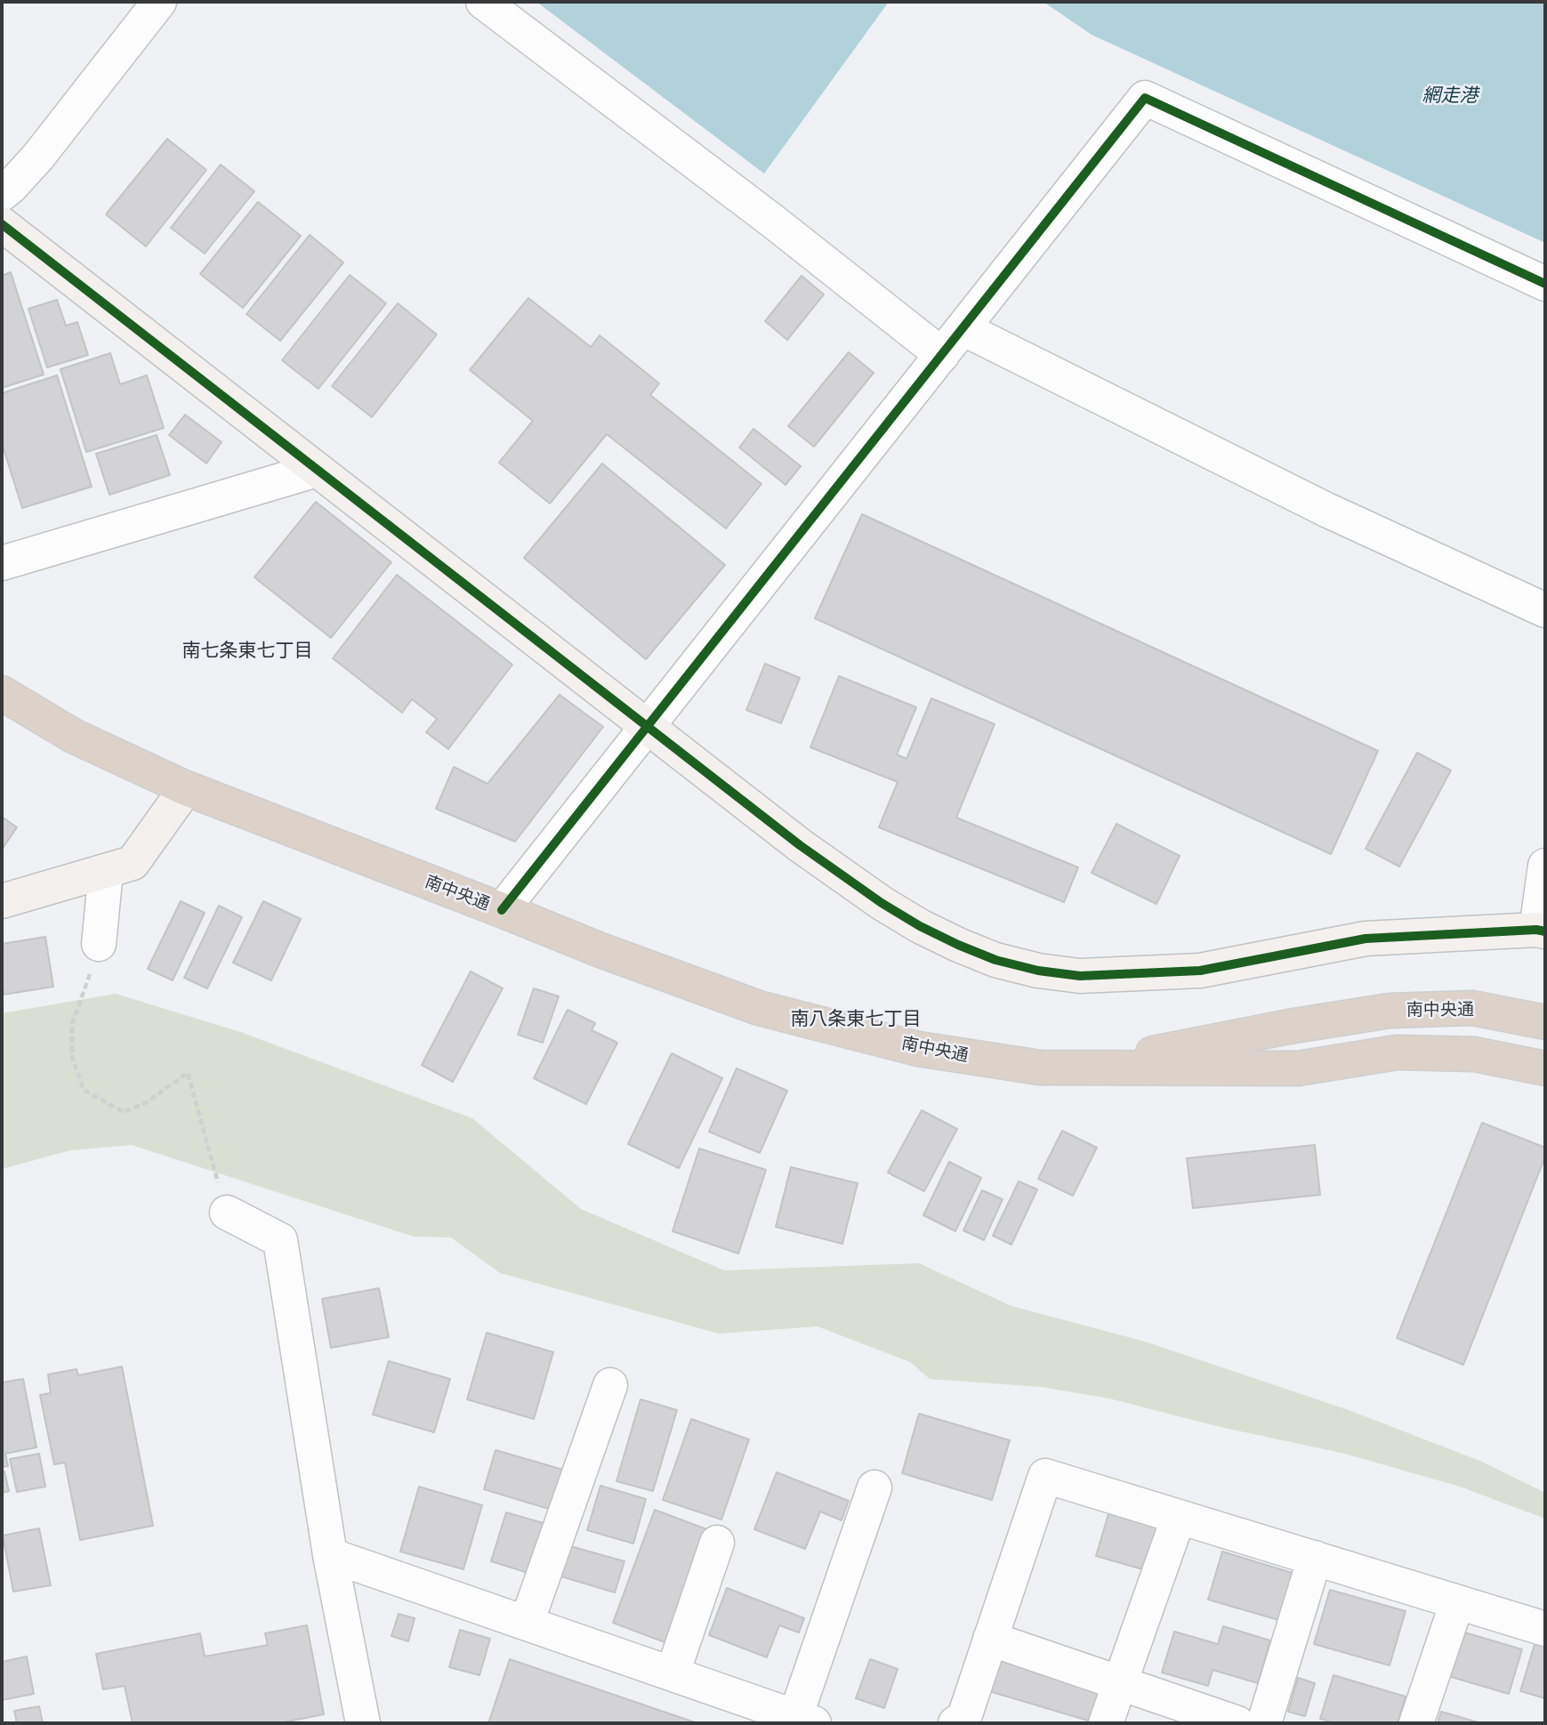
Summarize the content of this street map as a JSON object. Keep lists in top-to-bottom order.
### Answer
{
  "streets": {
    "highway": ["南中央通"]
  },
  "districts": ["南七条東七丁目", "南八条東七丁目"],
  "water": ["網走港"]
}
